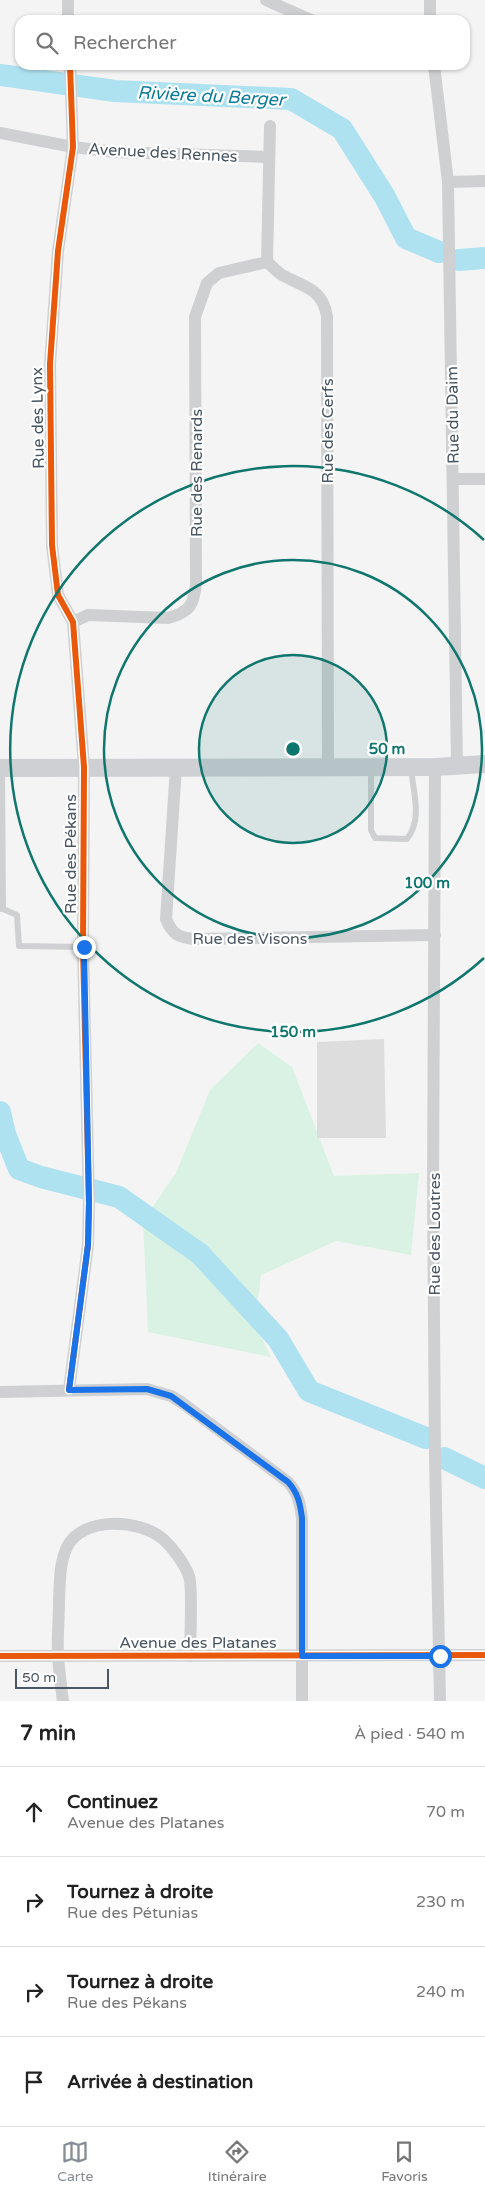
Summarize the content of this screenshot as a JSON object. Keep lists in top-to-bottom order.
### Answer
{
  "streets": {
    "street": [
      "Avenue des Rennes",
      "Rue du Daim",
      "Rue des Lynx",
      "Rue des Cerfs",
      "Rue des Renards",
      "Rue des Pékans",
      "Rue des Visons",
      "Rue des Loutres",
      "Avenue des Platanes"
    ]
  },
  "crossings": [
    ["Avenue des Rennes", "Rue des Lynx"],
    ["Rue des Lynx", "Rue des Renards"],
    ["Rue des Lynx", "Rue des Pékans"],
    ["Rue des Cerfs", "Rue des Renards"],
    ["Rue des Visons", "Rue des Loutres"],
    ["Rue des Loutres", "Avenue des Platanes"]
  ],
  "water": ["Rivière du Berger"],
  "scale_bar": "50 m",
  "page": {
    "search": "Rechercher",
    "scale": "50 m",
    "heading": ["7 min", "À pied · 540 m"],
    "list": [
      ["Continuez", "Avenue des Platanes", "70 m"],
      ["Tournez à droite", "Rue des Pétunias", "230 m"],
      ["Tournez à droite", "Rue des Pékans", "240 m"],
      "Arrivée à destination"
    ],
    "nav": ["Carte", "Itinéraire", "Favoris"]
  },
  "rings": ["50 m", "100 m", "150 m"]
}
